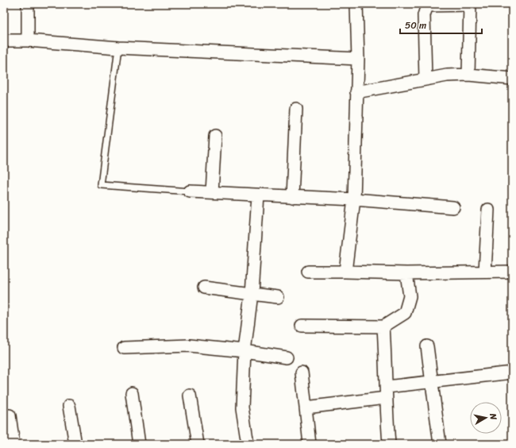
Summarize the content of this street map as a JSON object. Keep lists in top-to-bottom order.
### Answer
{
  "scale_bar": "50 m",
  "north": "right"
}
